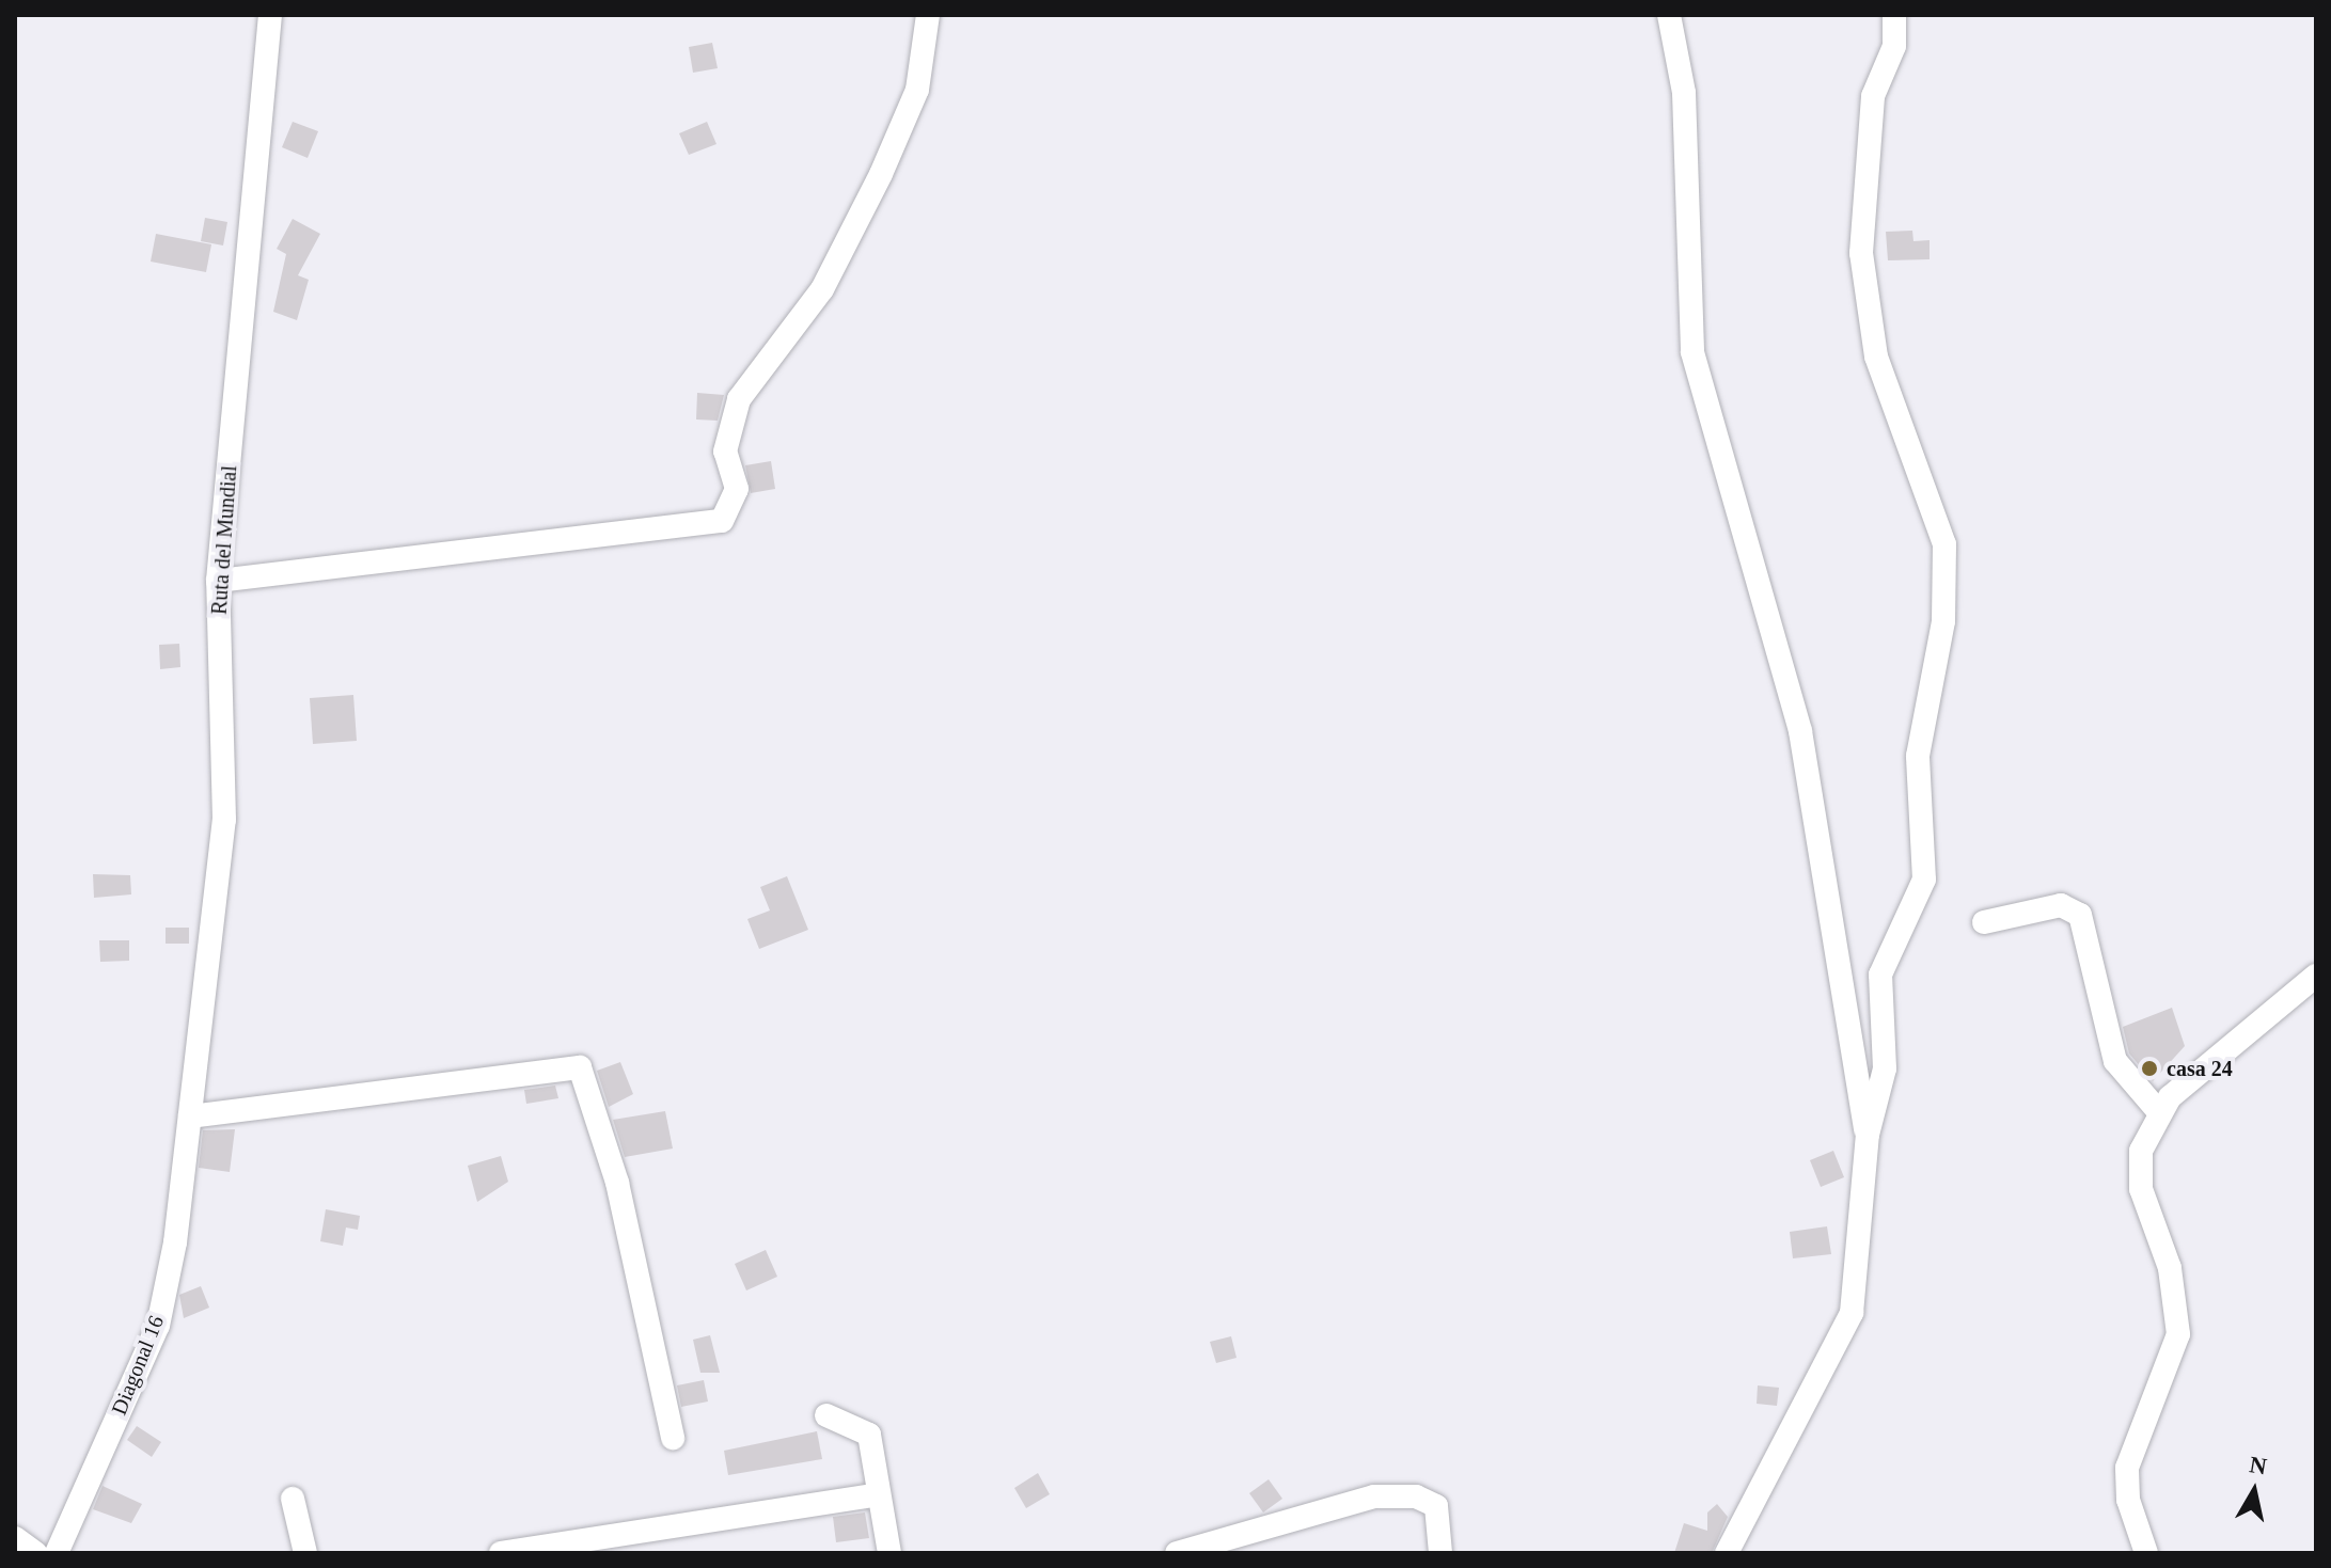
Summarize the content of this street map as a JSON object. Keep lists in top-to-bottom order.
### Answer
{
  "streets": {
    "street": ["Ruta del Mundial", "Diagonal 16"]
  },
  "crossings": [
    ["Ruta del Mundial", "Diagonal 16"]
  ],
  "places": ["casa 24"],
  "north": "top"
}
